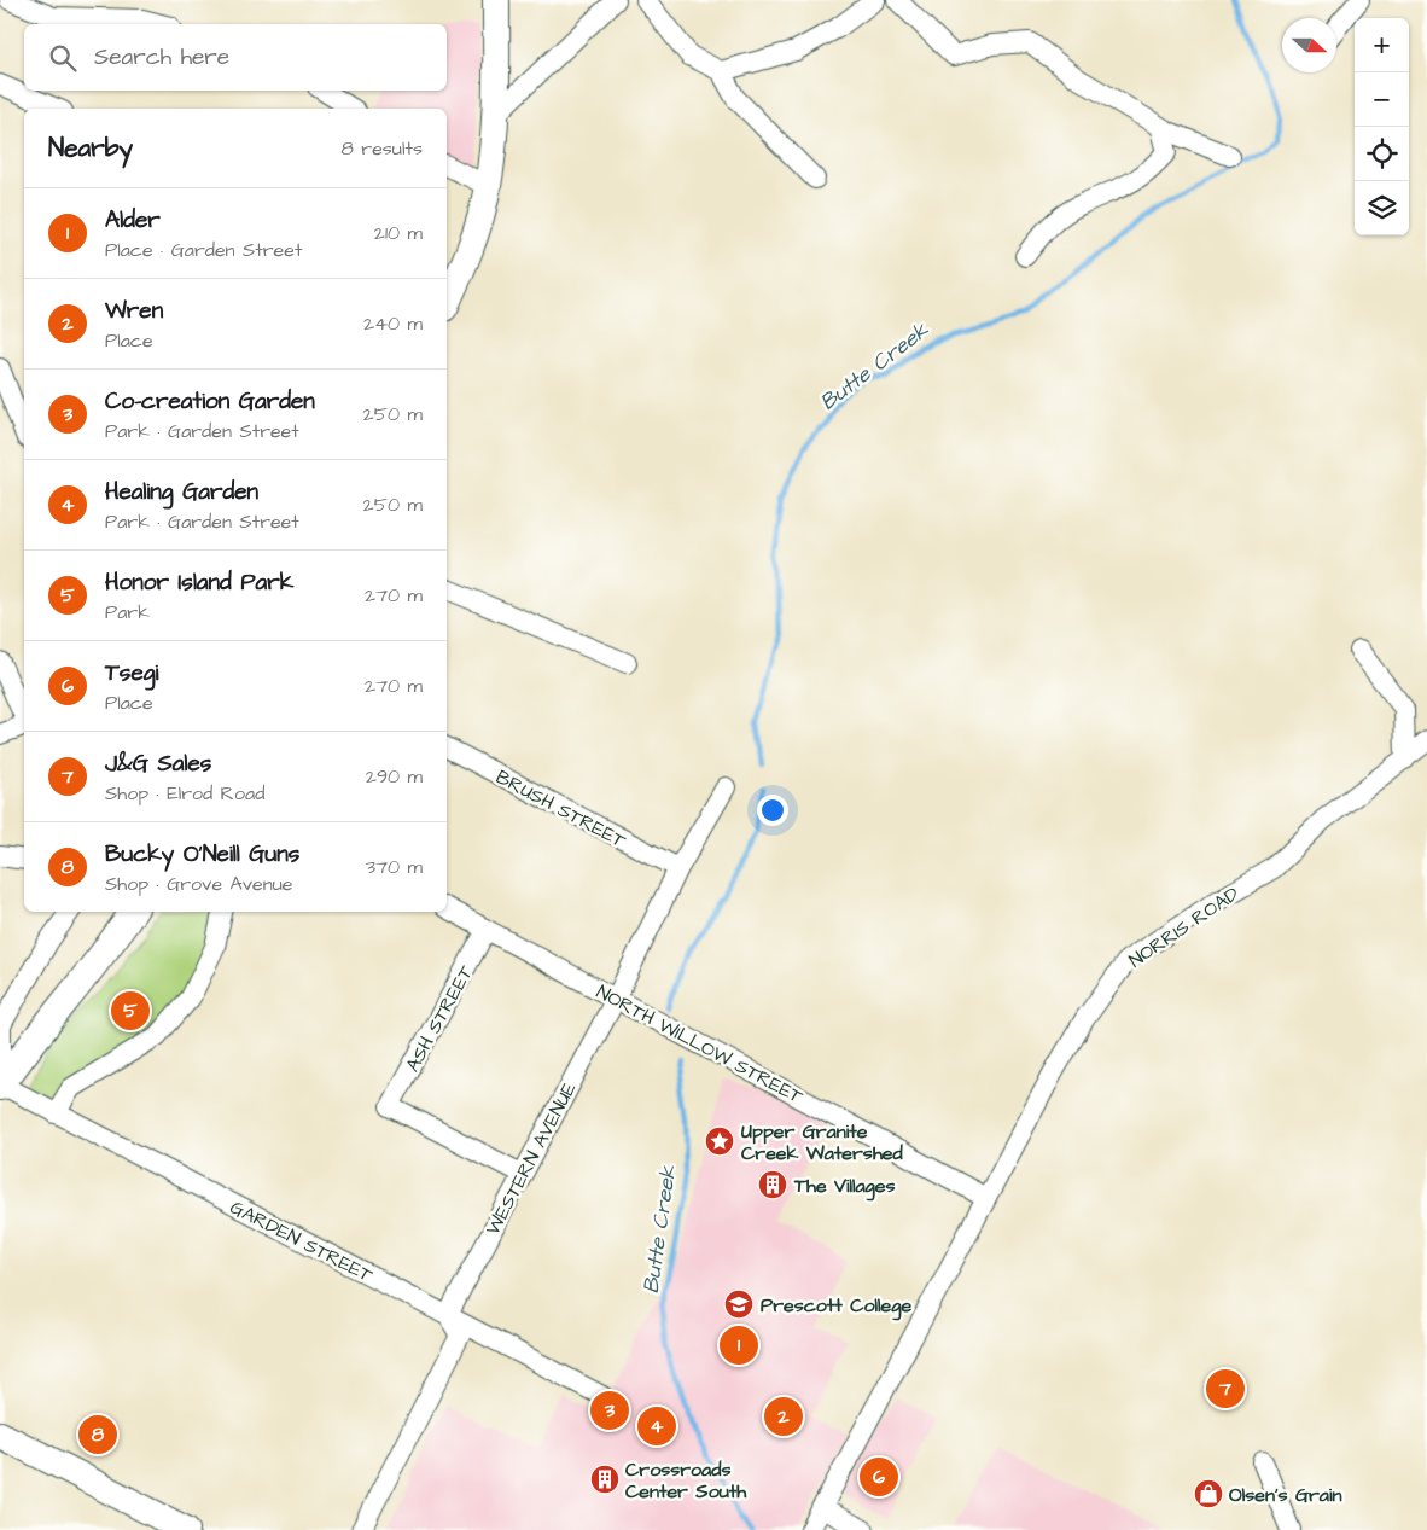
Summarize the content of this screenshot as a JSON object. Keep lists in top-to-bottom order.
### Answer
{
  "streets": {
    "street": [
      "BRUSH STREET",
      "NORRIS ROAD",
      "ASH STREET",
      "NORTH WILLOW STREET",
      "WESTERN AVENUE",
      "GARDEN STREET"
    ]
  },
  "crossings": [
    ["BRUSH STREET", "WESTERN AVENUE"],
    ["NORRIS ROAD", "NORTH WILLOW STREET"],
    ["ASH STREET", "NORTH WILLOW STREET"],
    ["ASH STREET", "WESTERN AVENUE"],
    ["NORTH WILLOW STREET", "WESTERN AVENUE"],
    ["WESTERN AVENUE", "GARDEN STREET"]
  ],
  "water": ["Butte Creek"],
  "places": {
    "place": ["Upper Granite Creek Watershed"],
    "building": ["The Villages", "Crossroads Center South"],
    "school or university": ["Prescott College"],
    "shop": ["Olsen's Grain"]
  },
  "north": "right",
  "page": {
    "map_buttons": ["+", "−"],
    "search": "Search here",
    "heading": ["Nearby", "8 results"],
    "list": [
      {
        "mark": "1",
        "name": "Alder",
        "note": "Place · Garden Street",
        "value": "210 m"
      },
      {
        "mark": "2",
        "name": "Wren",
        "note": "Place",
        "value": "240 m"
      },
      {
        "mark": "3",
        "name": "Co-creation Garden",
        "note": "Park · Garden Street",
        "value": "250 m"
      },
      {
        "mark": "4",
        "name": "Healing Garden",
        "note": "Park · Garden Street",
        "value": "250 m"
      },
      {
        "mark": "5",
        "name": "Honor Island Park",
        "note": "Park",
        "value": "270 m"
      },
      {
        "mark": "6",
        "name": "Tsegi",
        "note": "Place",
        "value": "270 m"
      },
      {
        "mark": "7",
        "name": "J&G Sales",
        "note": "Shop · Elrod Road",
        "value": "290 m"
      },
      {
        "mark": "8",
        "name": "Bucky O'Neill Guns",
        "note": "Shop · Grove Avenue",
        "value": "370 m"
      }
    ],
    "pins": [
      "5",
      "1",
      "7",
      "3",
      "2",
      "4",
      "8",
      "6"
    ]
  }
}
